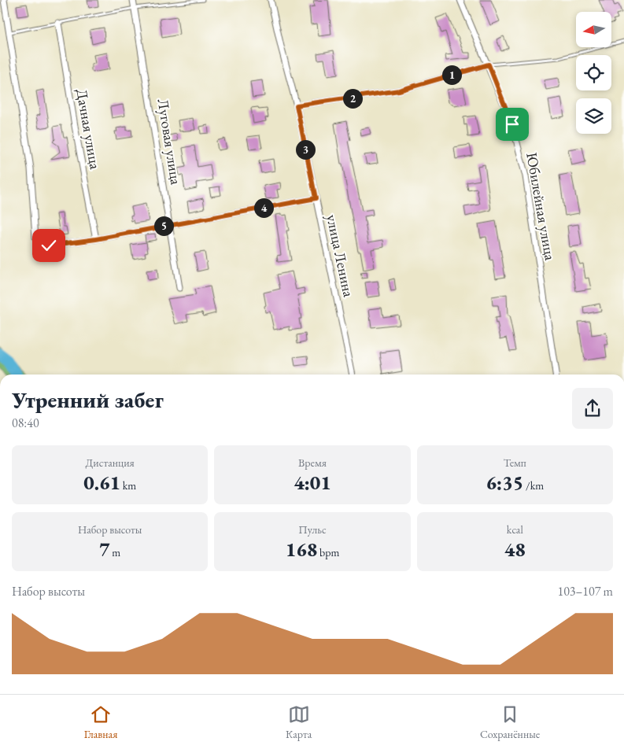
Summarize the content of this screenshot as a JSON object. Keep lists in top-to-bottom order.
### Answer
{
  "streets": {
    "street": [
      "Дачная улица",
      "Луговая улица",
      "Юбилейная улица",
      "улица Ленина"
    ]
  },
  "north": "left",
  "page": {
    "pins": [
      "1",
      "2",
      "3",
      "4",
      "5"
    ],
    "heading": ["Утренний забег", "08:40"],
    "stats": [
      ["Дистанция", "0.61 km"],
      ["Время", "4:01"],
      ["Темп", "6:35 /km"],
      ["Набор высоты", "7 m"],
      ["Пульс", "168 bpm"],
      ["kcal", "48"]
    ],
    "chart": ["Набор высоты", "103–107 m"],
    "tabs": ["Главная", "Карта", "Сохранённые"]
  }
}
